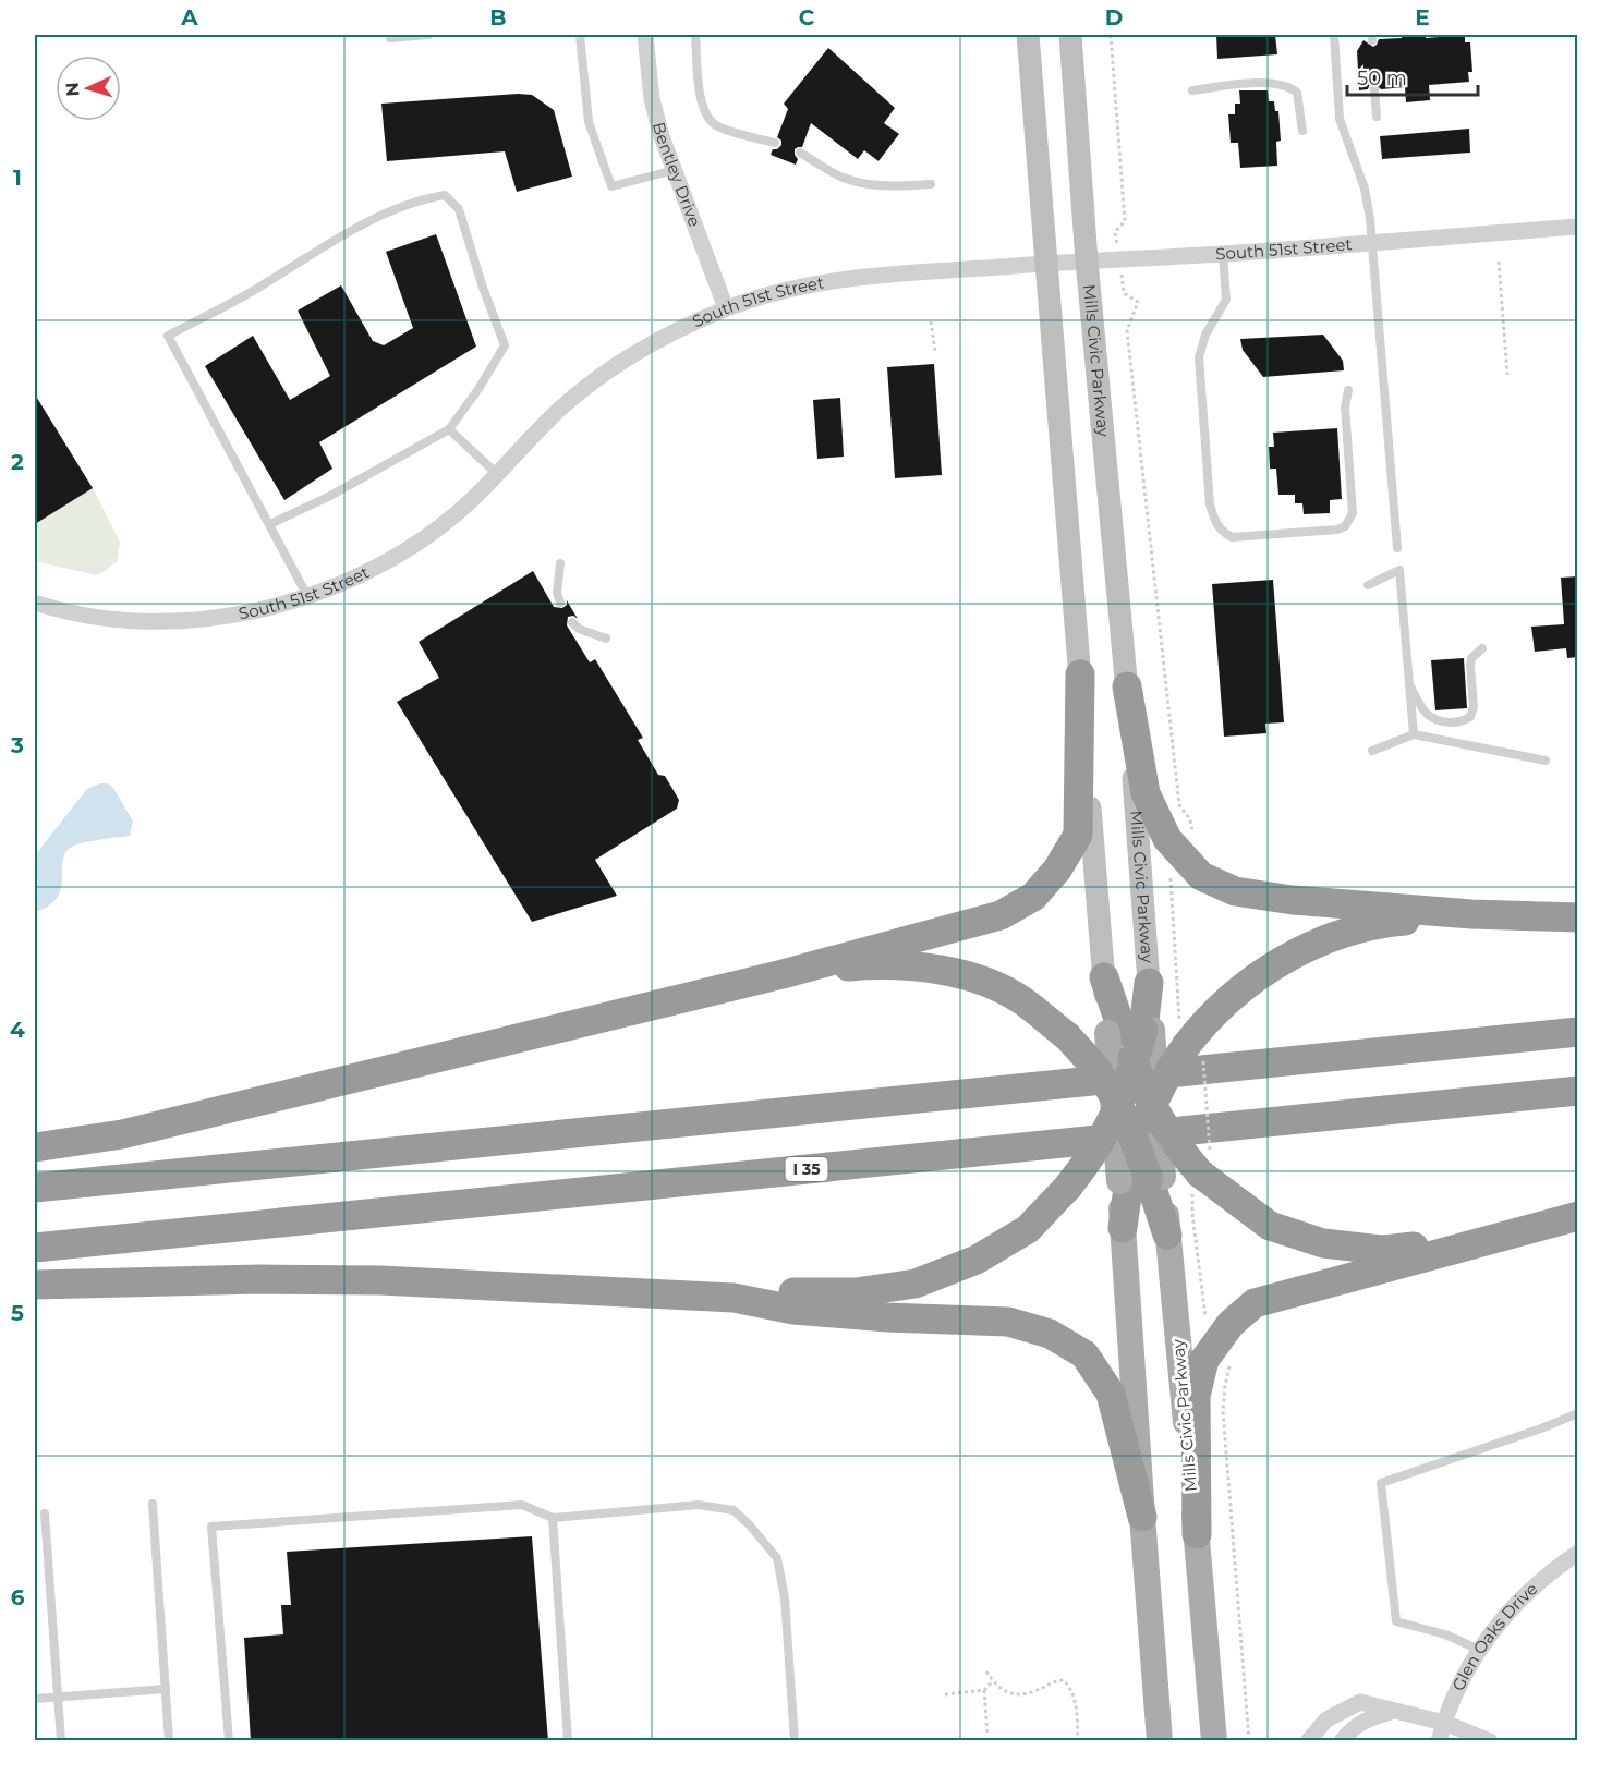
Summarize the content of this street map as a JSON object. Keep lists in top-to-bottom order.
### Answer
{
  "streets": {
    "highway": ["I 35"],
    "main road": ["Mills Civic Parkway"],
    "street": ["Bentley Drive", "South 51st Street", "Glen Oaks Drive"]
  },
  "crossings": [
    ["Bentley Drive", "South 51st Street"],
    ["South 51st Street", "Mills Civic Parkway"]
  ],
  "scale_bar": "50 m",
  "north": "left",
  "grid": {
    "columns": [
      "A",
      "B",
      "C",
      "D",
      "E"
    ],
    "rows": [
      "1",
      "2",
      "3",
      "4",
      "5",
      "6"
    ]
  }
}
